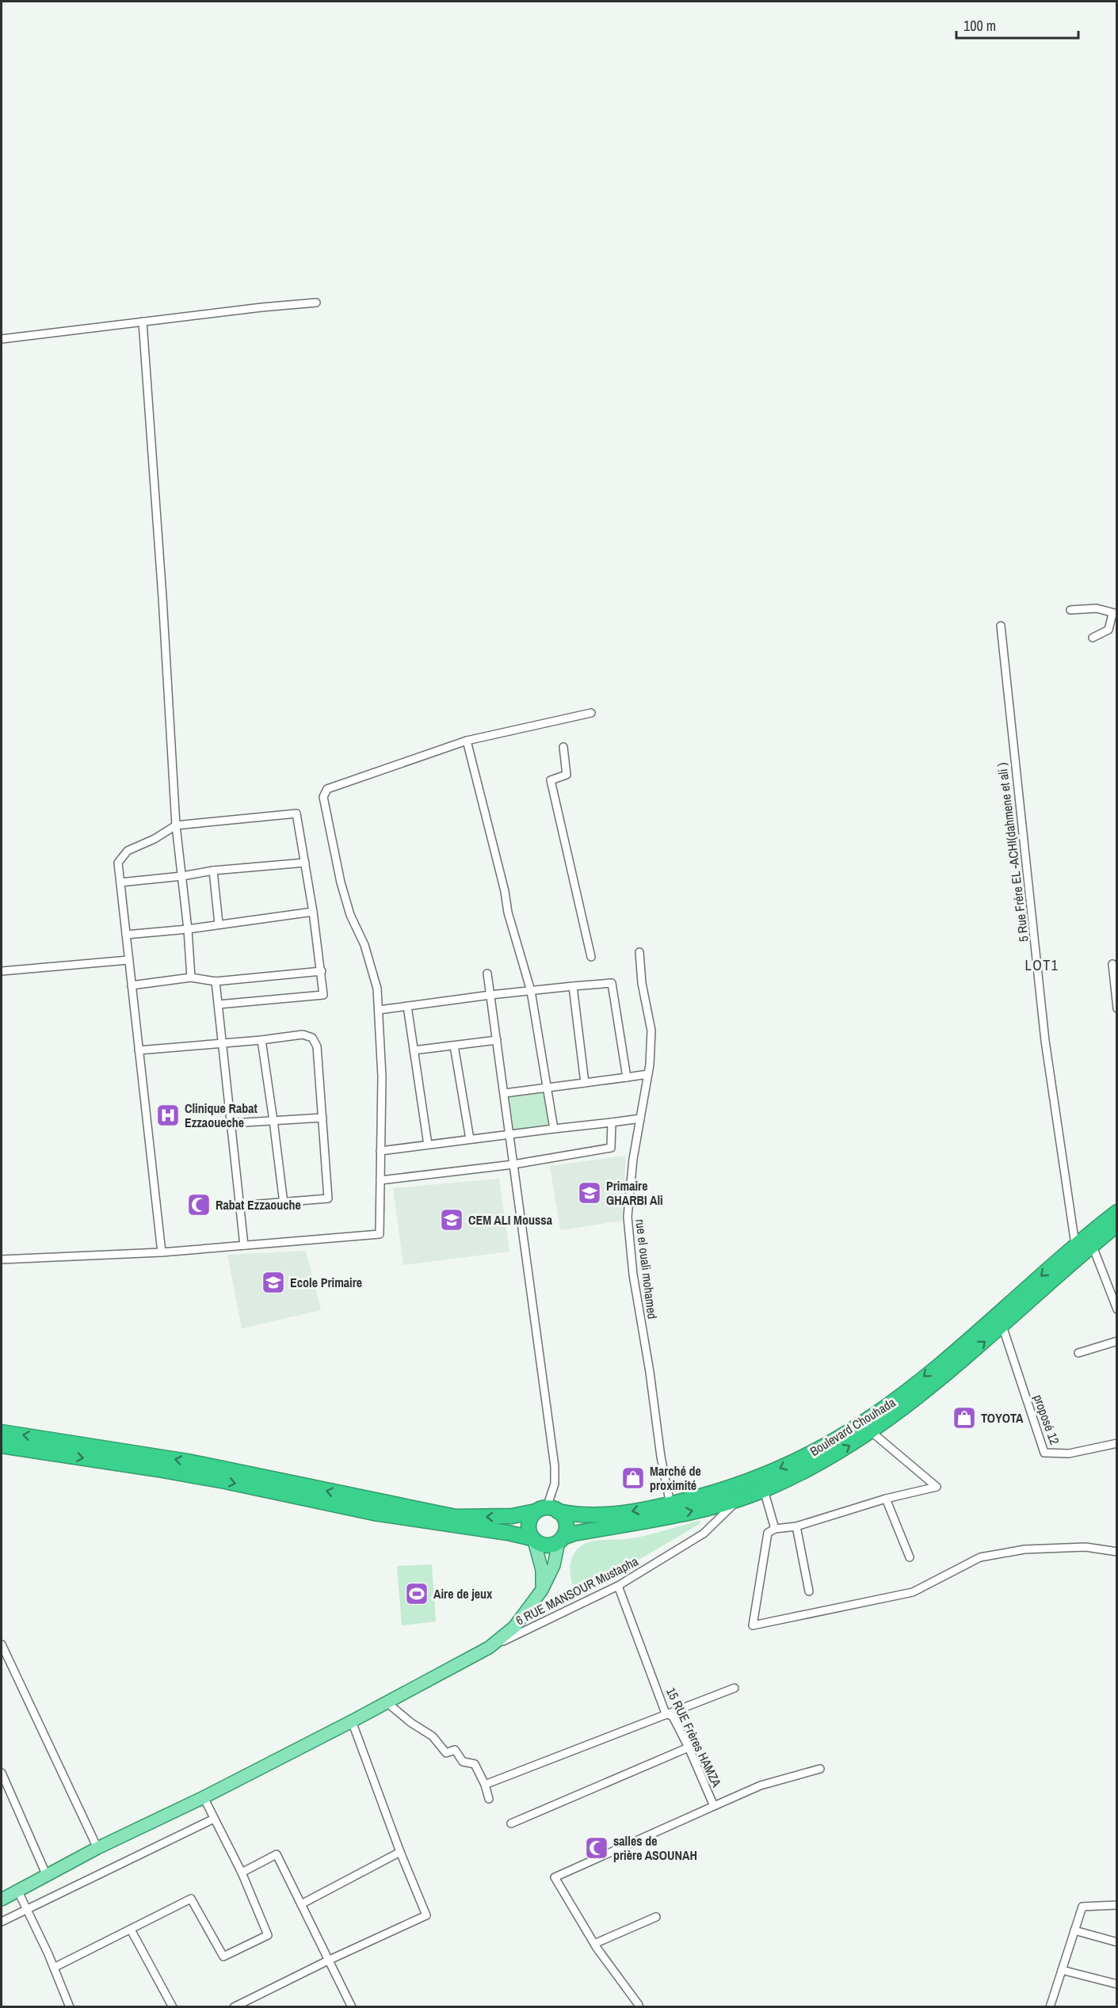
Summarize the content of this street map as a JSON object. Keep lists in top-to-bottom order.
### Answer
{
  "streets": {
    "highway": ["Boulevard Chouhada"],
    "street": [
      "5 Rue Frére EL -ACHI(dahmene et ali )",
      "rue el ouali mohamed",
      "proposé 12",
      "6 RUE MANSOUR Mustapha",
      "15 RUE Frères HAMZA"
    ]
  },
  "crossings": [
    ["5 Rue Frére EL -ACHI(dahmene et ali )", "Boulevard Chouhada"],
    ["rue el ouali mohamed", "Boulevard Chouhada"],
    ["6 RUE MANSOUR Mustapha", "15 RUE Frères HAMZA"]
  ],
  "districts": ["LOT1"],
  "places": {
    "hospital": ["Clinique Rabat Ezzaoueche"],
    "school or university": ["Primaire GHARBI Ali", "CEM ALI Moussa", "Ecole Primaire"],
    "mosque": ["Rabat Ezzaouche", "salles de prière ASOUNAH"],
    "shop": ["TOYOTA", "Marché de proximité"],
    "sports": ["Aire de jeux"]
  },
  "scale_bar": "100 m"
}
